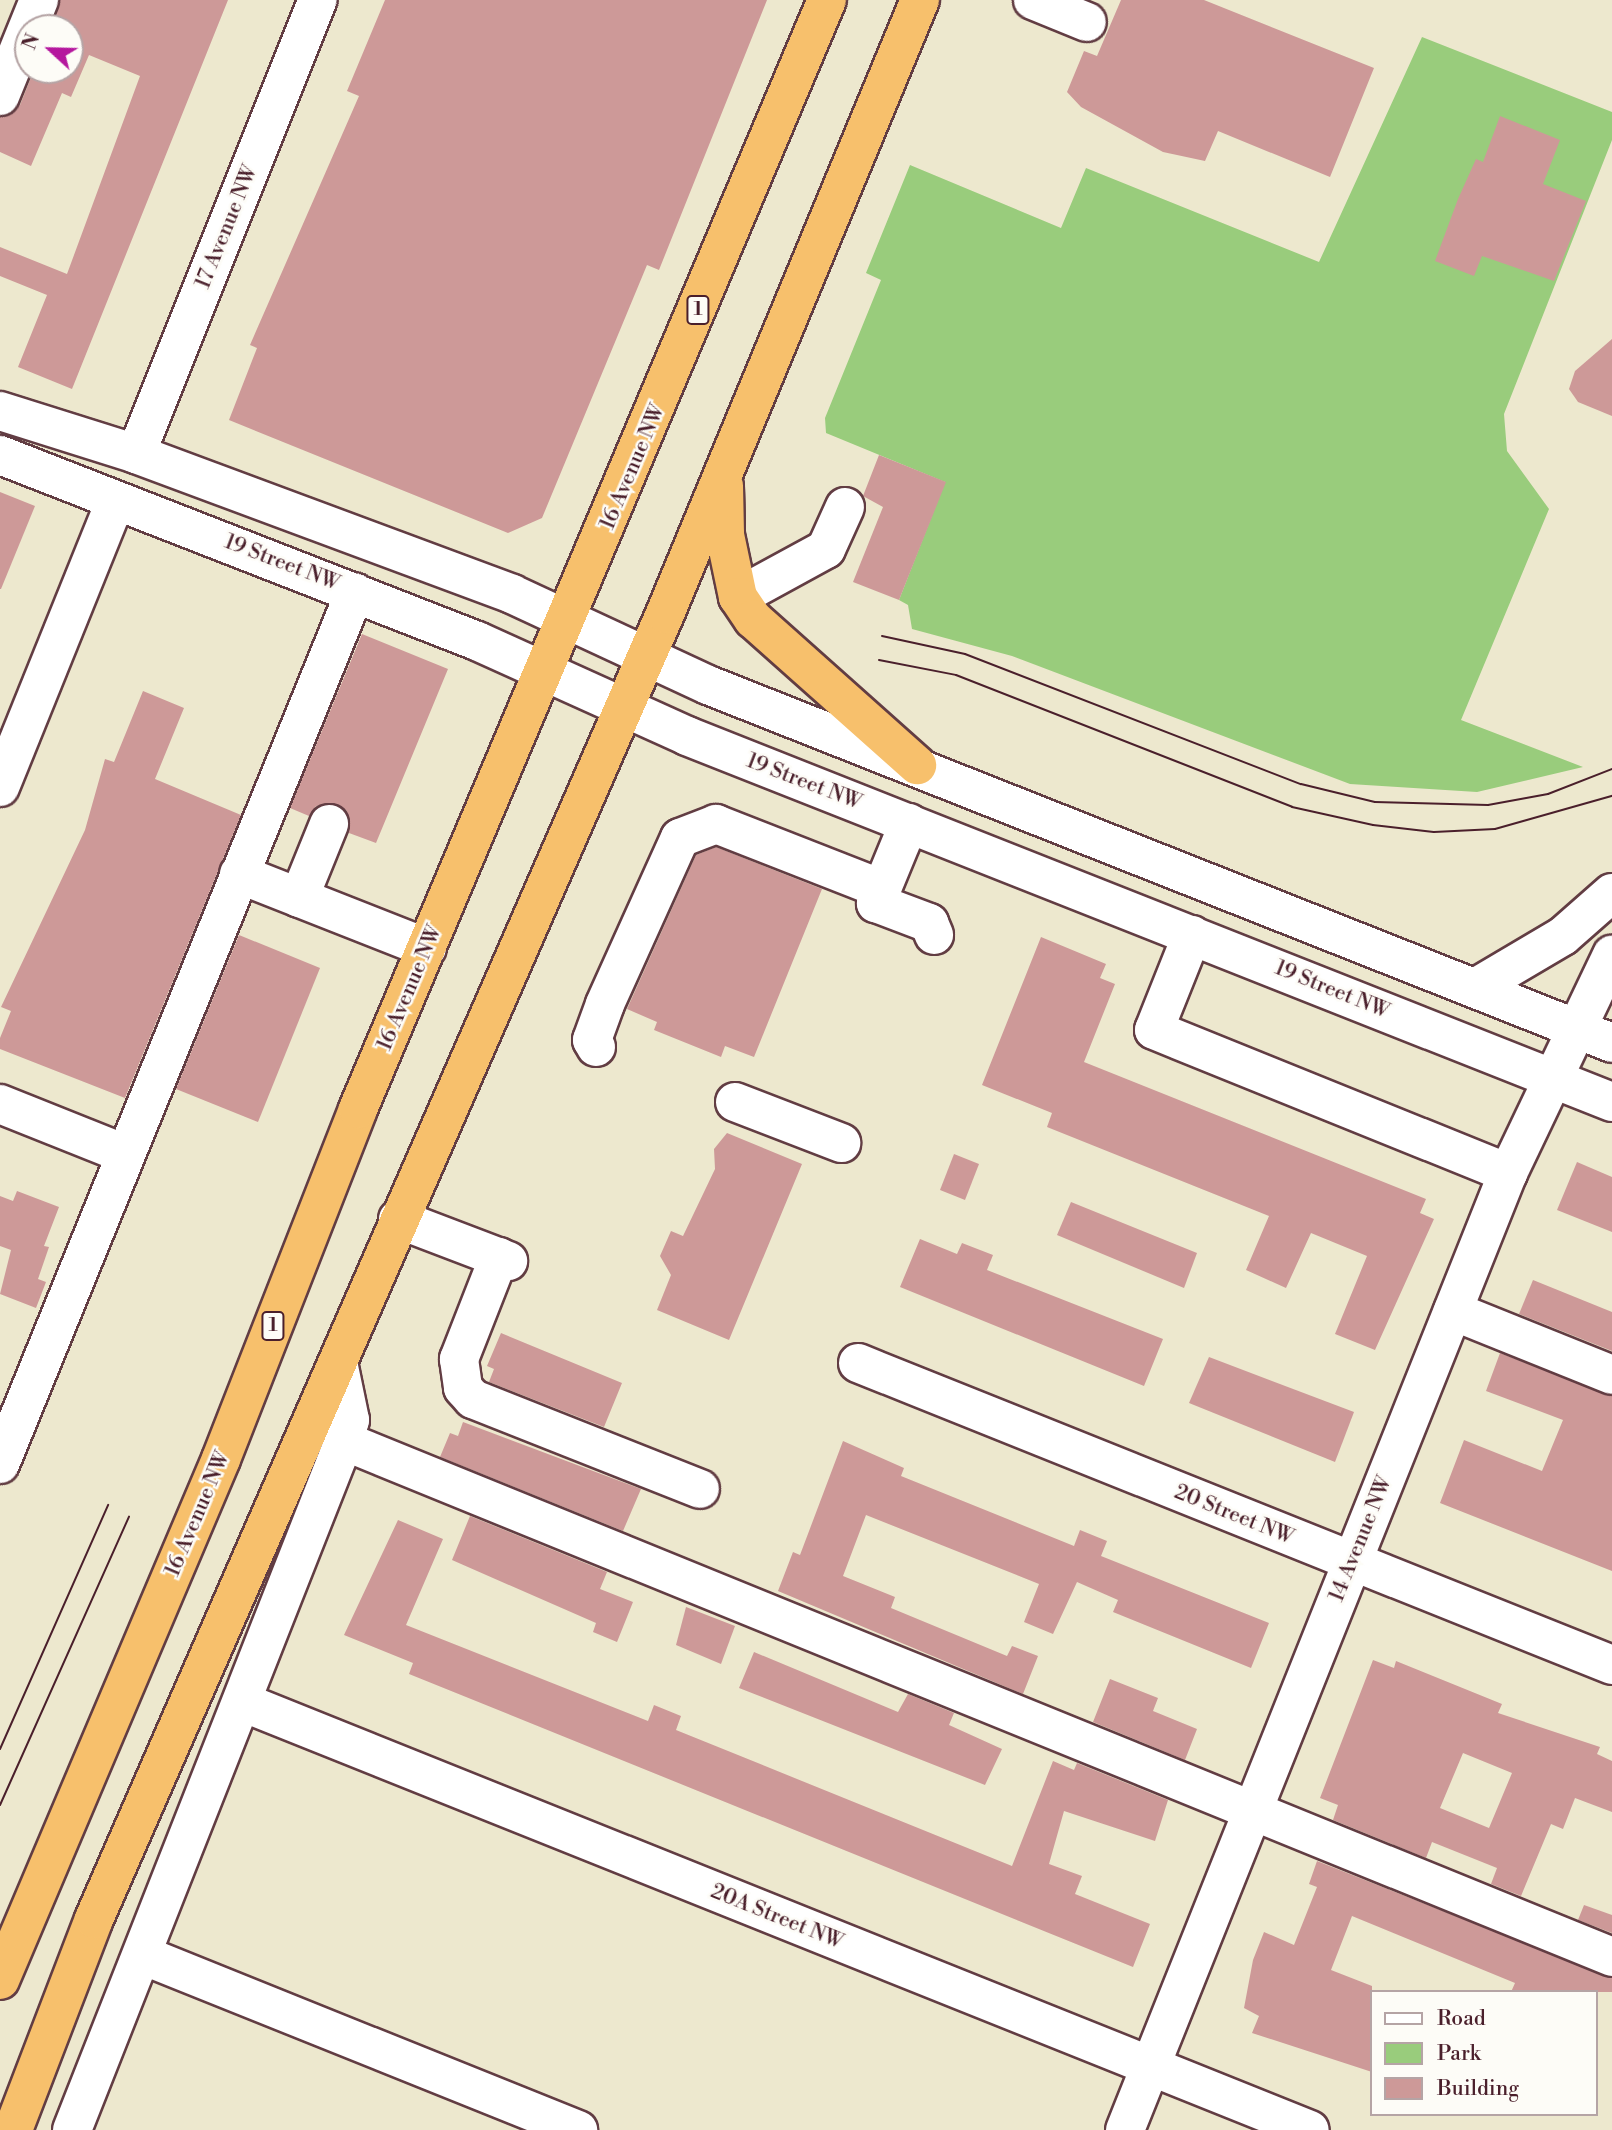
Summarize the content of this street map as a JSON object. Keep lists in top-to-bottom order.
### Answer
{
  "streets": {
    "highway": ["1", "16 Avenue NW"],
    "street": [
      "17 Avenue NW",
      "19 Street NW",
      "20 Street NW",
      "14 Avenue NW",
      "20A Street NW"
    ]
  },
  "crossings": [
    ["16 Avenue NW", "19 Street NW"],
    ["19 Street NW", "14 Avenue NW"],
    ["20 Street NW", "14 Avenue NW"],
    ["14 Avenue NW", "20A Street NW"]
  ],
  "legend": ["Road", "Park", "Building"],
  "north": "left"
}
